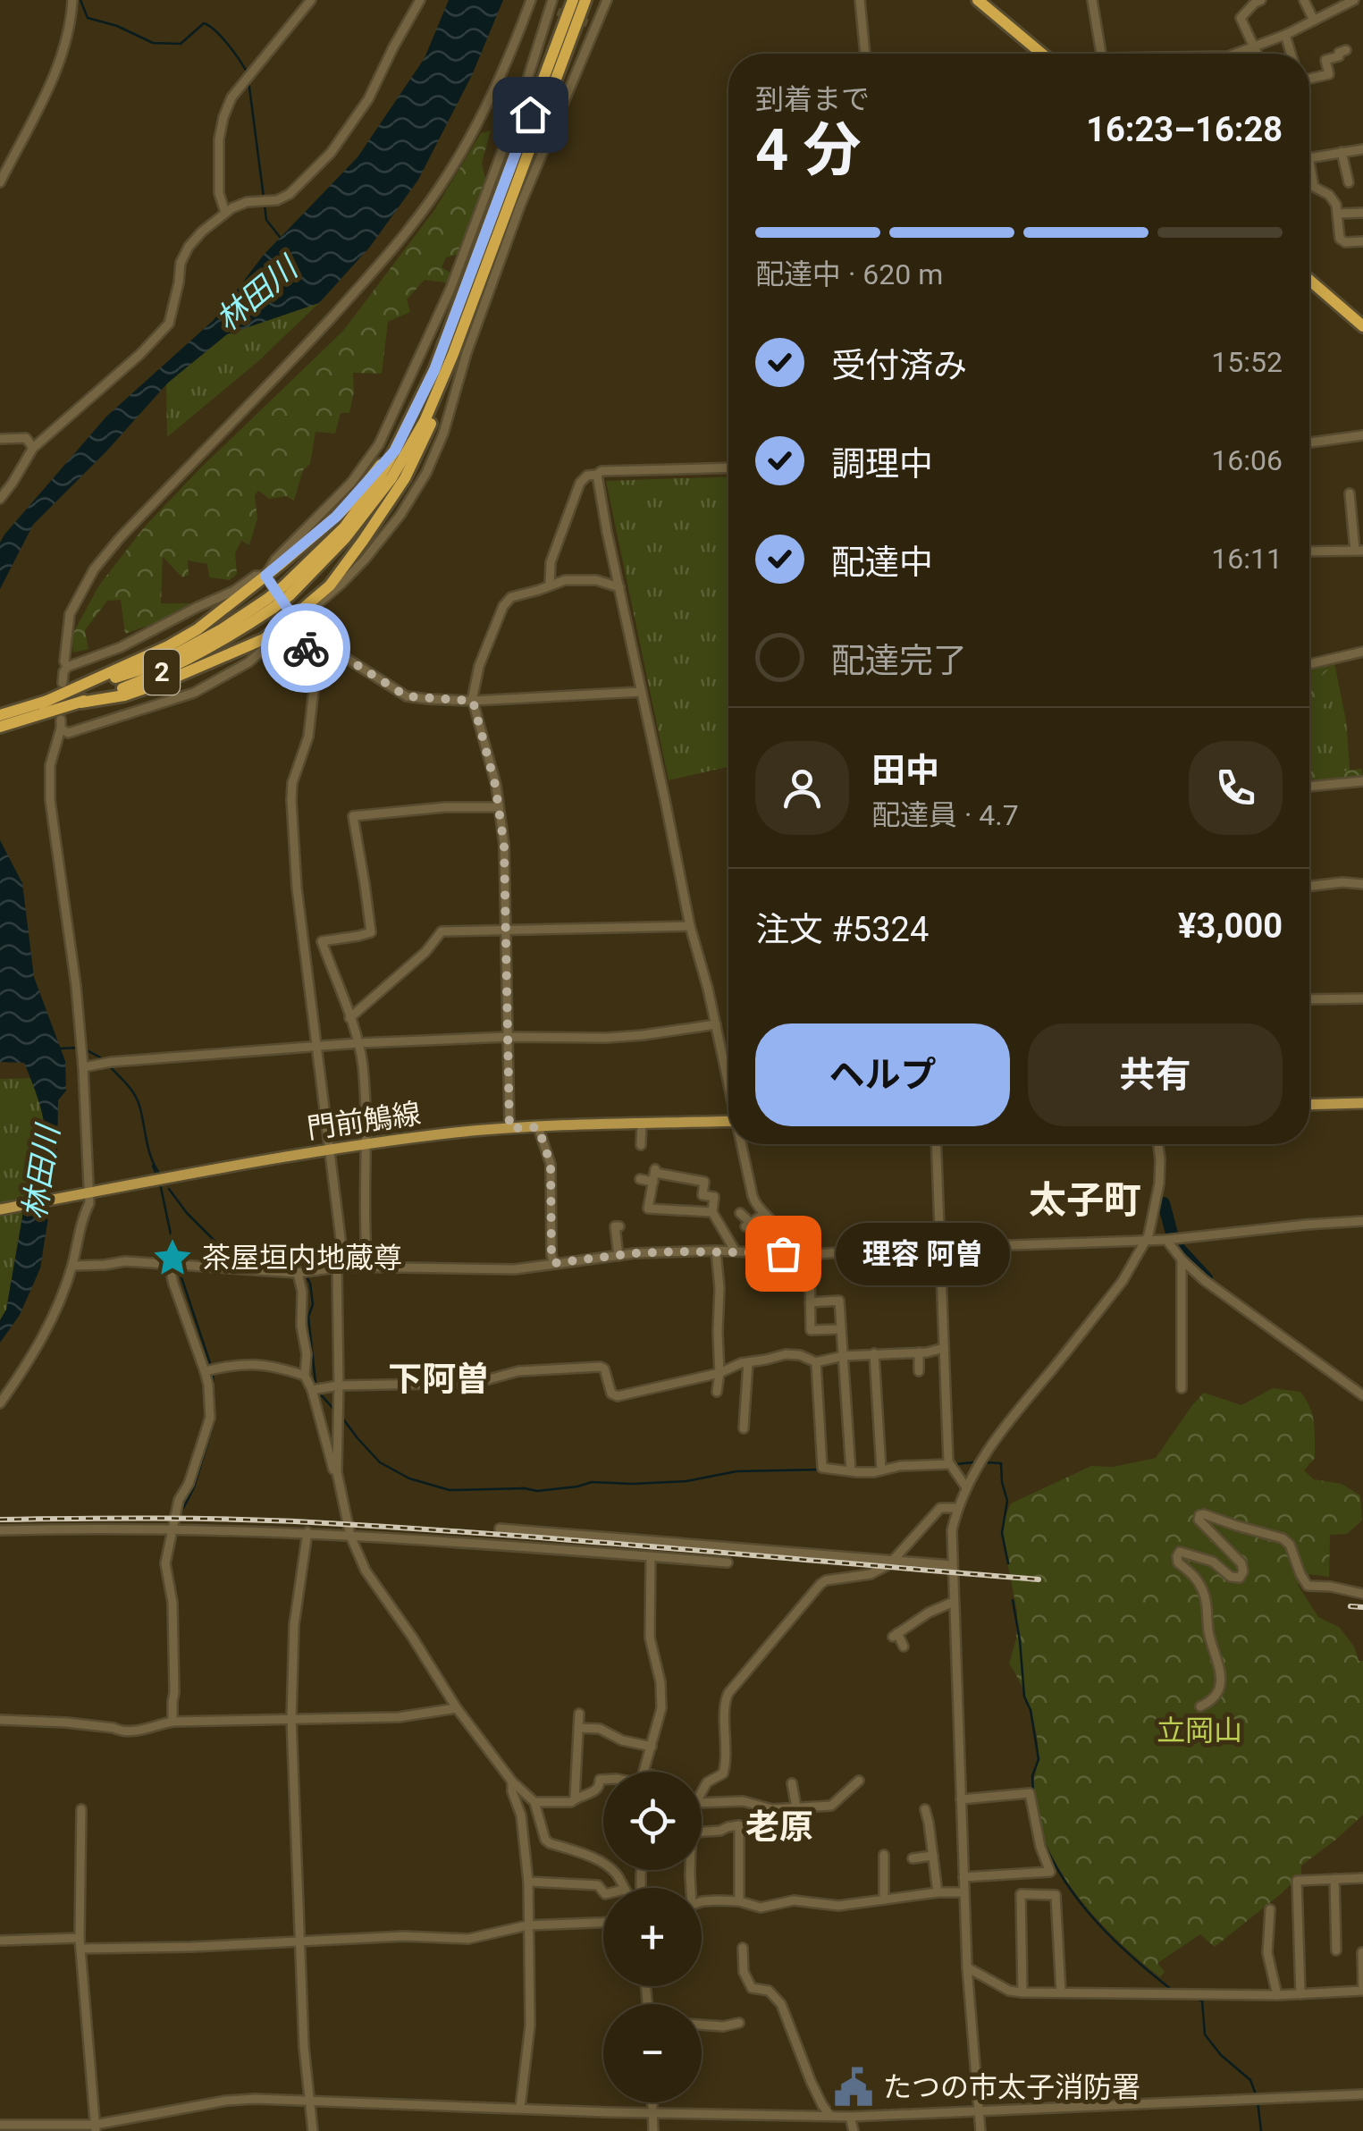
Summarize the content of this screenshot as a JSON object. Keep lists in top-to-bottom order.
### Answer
{
  "streets": {
    "highway": ["2"],
    "main road": ["門前鵤線"]
  },
  "districts": ["太子町", "下阿曽", "老原"],
  "water": ["林田川"],
  "parks": ["立岡山"],
  "places": {
    "other": ["理容 阿曽"],
    "place": ["茶屋垣内地蔵尊"],
    "public building": ["たつの市太子消防署"]
  },
  "page": {
    "heading": ["4 分", "到着まで", "16:23–16:28"],
    "panel": [
      "田中",
      "配達員 · 4.7",
      "注文 #5324",
      "¥3,000"
    ],
    "bar": "配達中 · 620 m",
    "list": [
      ["受付済み", "15:52"],
      ["調理中", "16:06"],
      ["配達中", "16:11"],
      "配達完了"
    ],
    "buttons": ["ヘルプ", "共有"],
    "bubble": "理容 阿曽",
    "map_buttons": ["+", "−"]
  }
}
